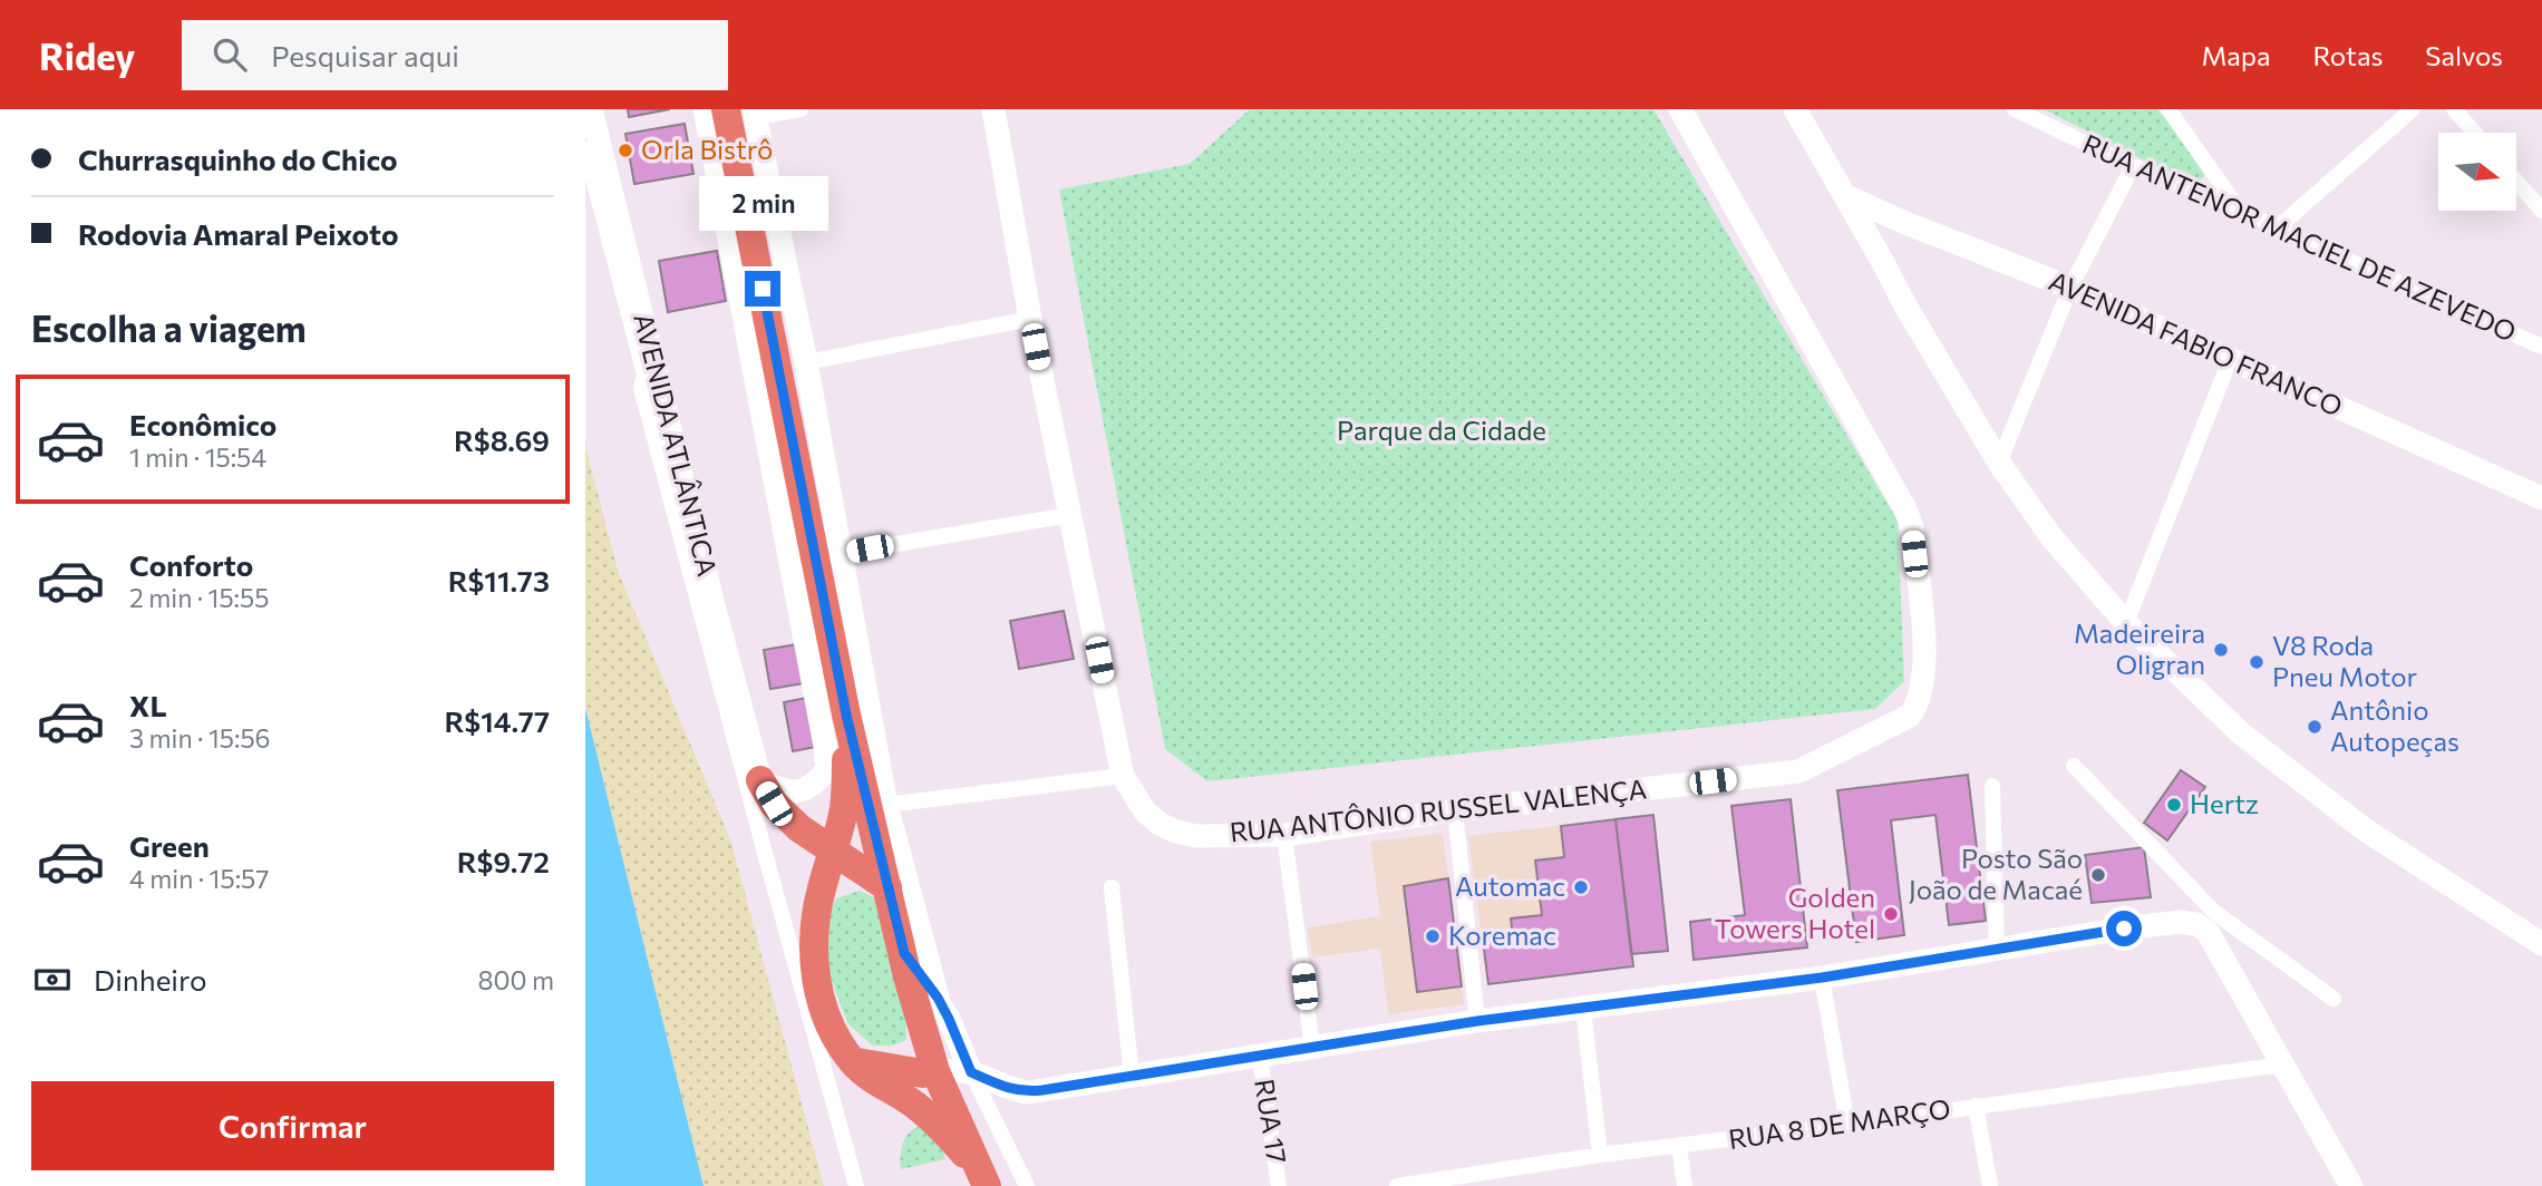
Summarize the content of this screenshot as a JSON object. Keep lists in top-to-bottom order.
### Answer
{
  "streets": {
    "main road": ["AVENIDA FABIO FRANCO", "AVENIDA ATLÂNTICA", "RUA ANTÔNIO RUSSEL VALENÇA"],
    "street": ["RUA ANTENOR MACIEL DE AZEVEDO", "RUA 17", "RUA 8 DE MARÇO"]
  },
  "parks": ["Parque da Cidade"],
  "places": [
    "Orla Bistrô",
    "Madeireira Oligran",
    "V8 Roda Pneu Motor",
    "Antônio Autopeças",
    "Hertz",
    "Posto São João de Macaé",
    "Automac",
    "Golden Towers Hotel",
    "Koremac"
  ],
  "north": "right",
  "page": {
    "header": "Ridey",
    "search": "Pesquisar aqui",
    "nav": ["Mapa", "Rotas", "Salvos"],
    "banner": ["Churrasquinho do Chico", "Rodovia Amaral Peixoto"],
    "bubble": "2 min",
    "heading": "Escolha a viagem",
    "list": [
      {
        "name": "Econômico",
        "note": "1 min · 15:54",
        "value": "R$8.69"
      },
      {
        "name": "Conforto",
        "note": "2 min · 15:55",
        "value": "R$11.73"
      },
      {
        "name": "XL",
        "note": "3 min · 15:56",
        "value": "R$14.77"
      },
      {
        "name": "Green",
        "note": "4 min · 15:57",
        "value": "R$9.72"
      }
    ],
    "pay": ["Dinheiro", "800 m"],
    "buttons": "Confirmar"
  }
}
